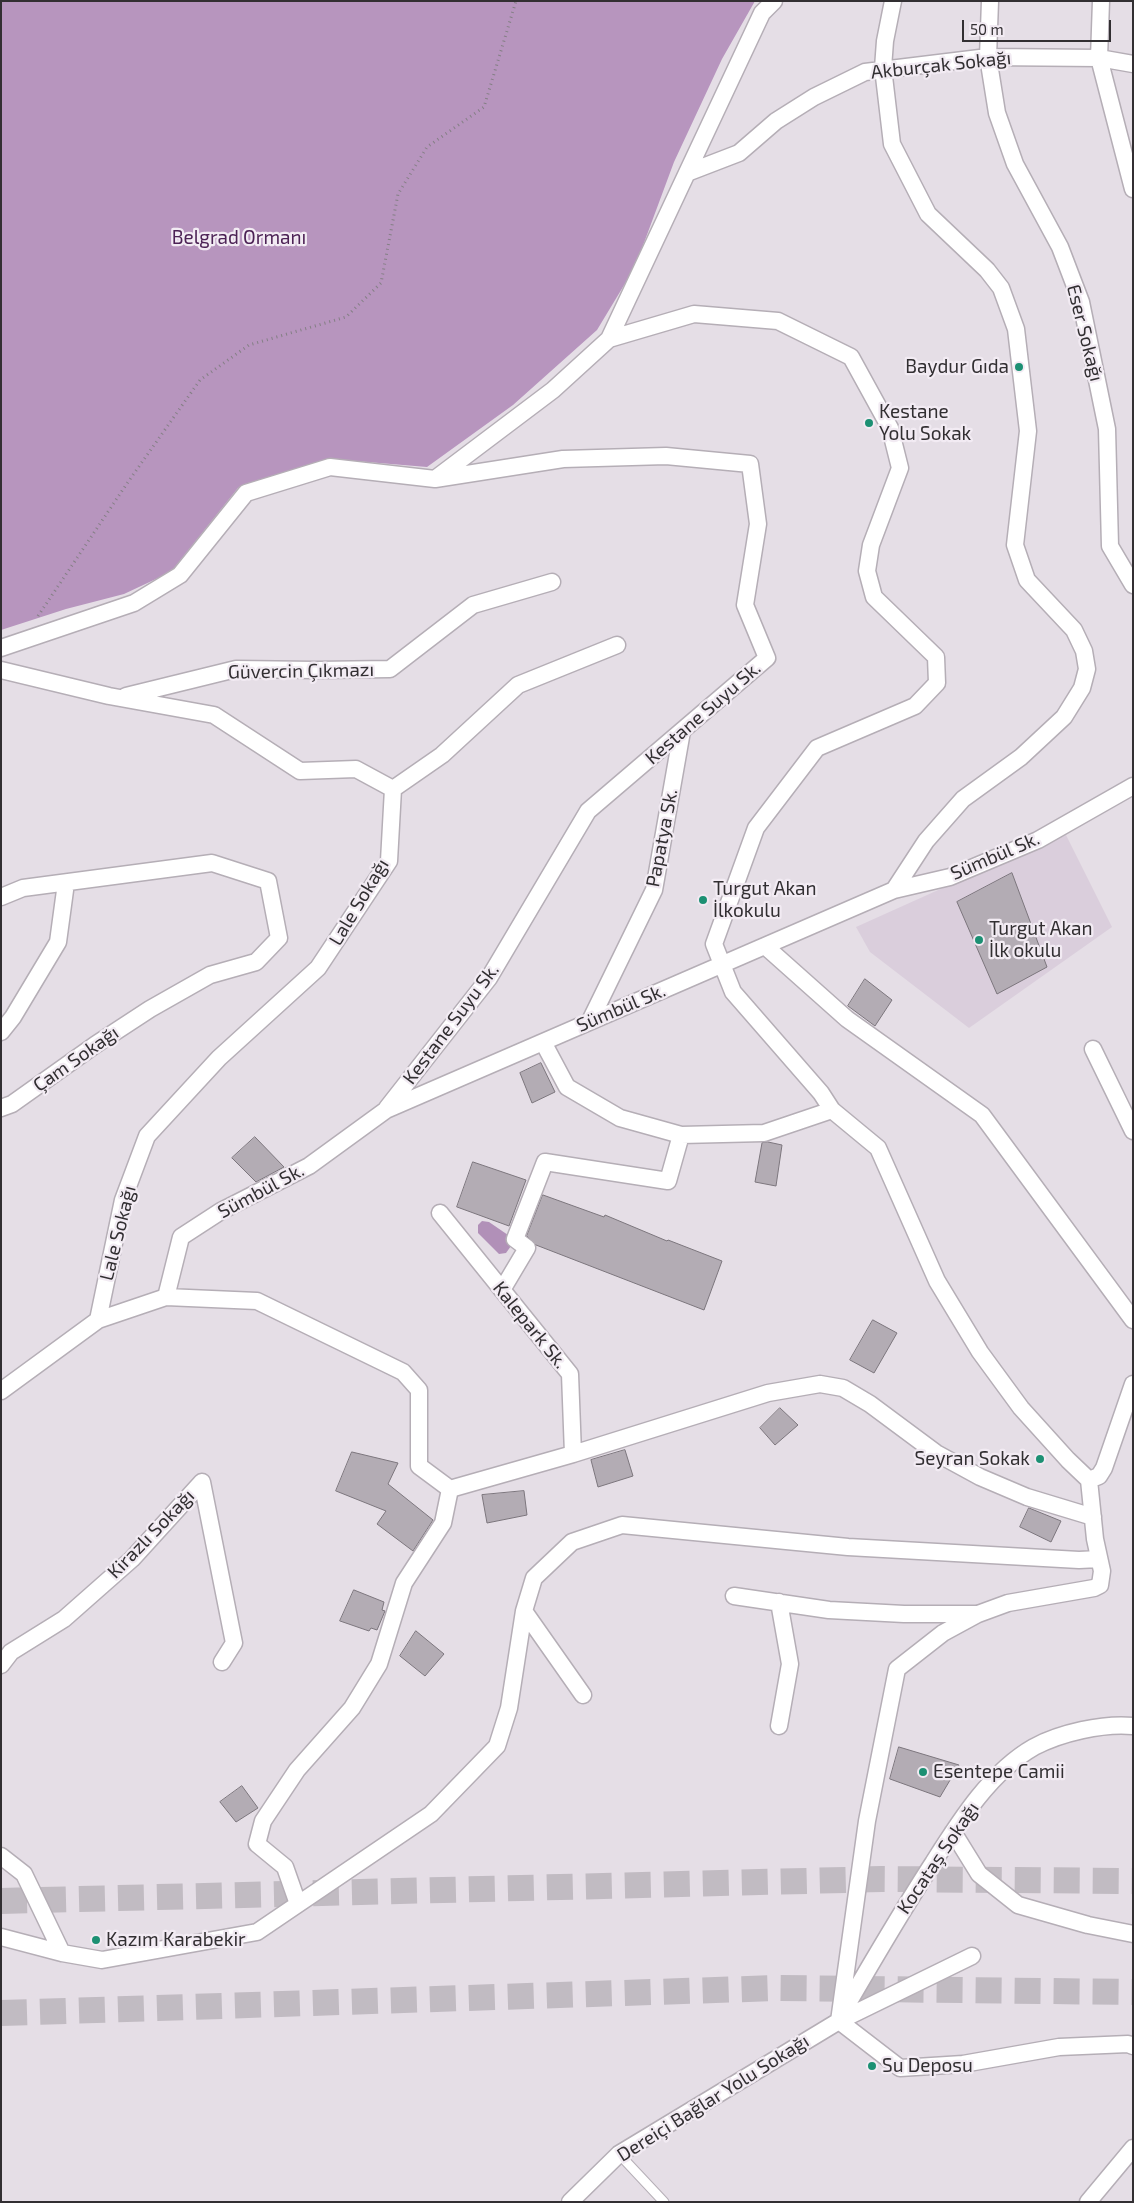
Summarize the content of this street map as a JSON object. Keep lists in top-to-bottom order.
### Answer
{
  "streets": {
    "street": [
      "Akburçak Sokağı",
      "Eser Sokağı",
      "Güvercin Çıkmazı",
      "Kestane Suyu Sk.",
      "Papatya Sk.",
      "Sümbül Sk.",
      "Lale Sokağı",
      "Çam Sokağı",
      "Kalepark Sk.",
      "Kirazlı Sokağı",
      "Kocataş Sokağı",
      "Dereiçi Bağlar Yolu Sokağı"
    ]
  },
  "crossings": [
    ["Akburçak Sokağı", "Eser Sokağı"],
    ["Kestane Suyu Sk.", "Papatya Sk."],
    ["Kestane Suyu Sk.", "Sümbül Sk."],
    ["Papatya Sk.", "Sümbül Sk."],
    ["Kocataş Sokağı", "Dereiçi Bağlar Yolu Sokağı"]
  ],
  "parks": ["Belgrad Ormanı"],
  "places": [
    "Baydur Gıda",
    "Kestane Yolu Sokak",
    "Turgut Akan İlkokulu",
    "Turgut Akan İlk okulu",
    "Seyran Sokak",
    "Esentepe Camii",
    "Kazım Karabekir",
    "Su Deposu"
  ],
  "scale_bar": "50 m"
}
